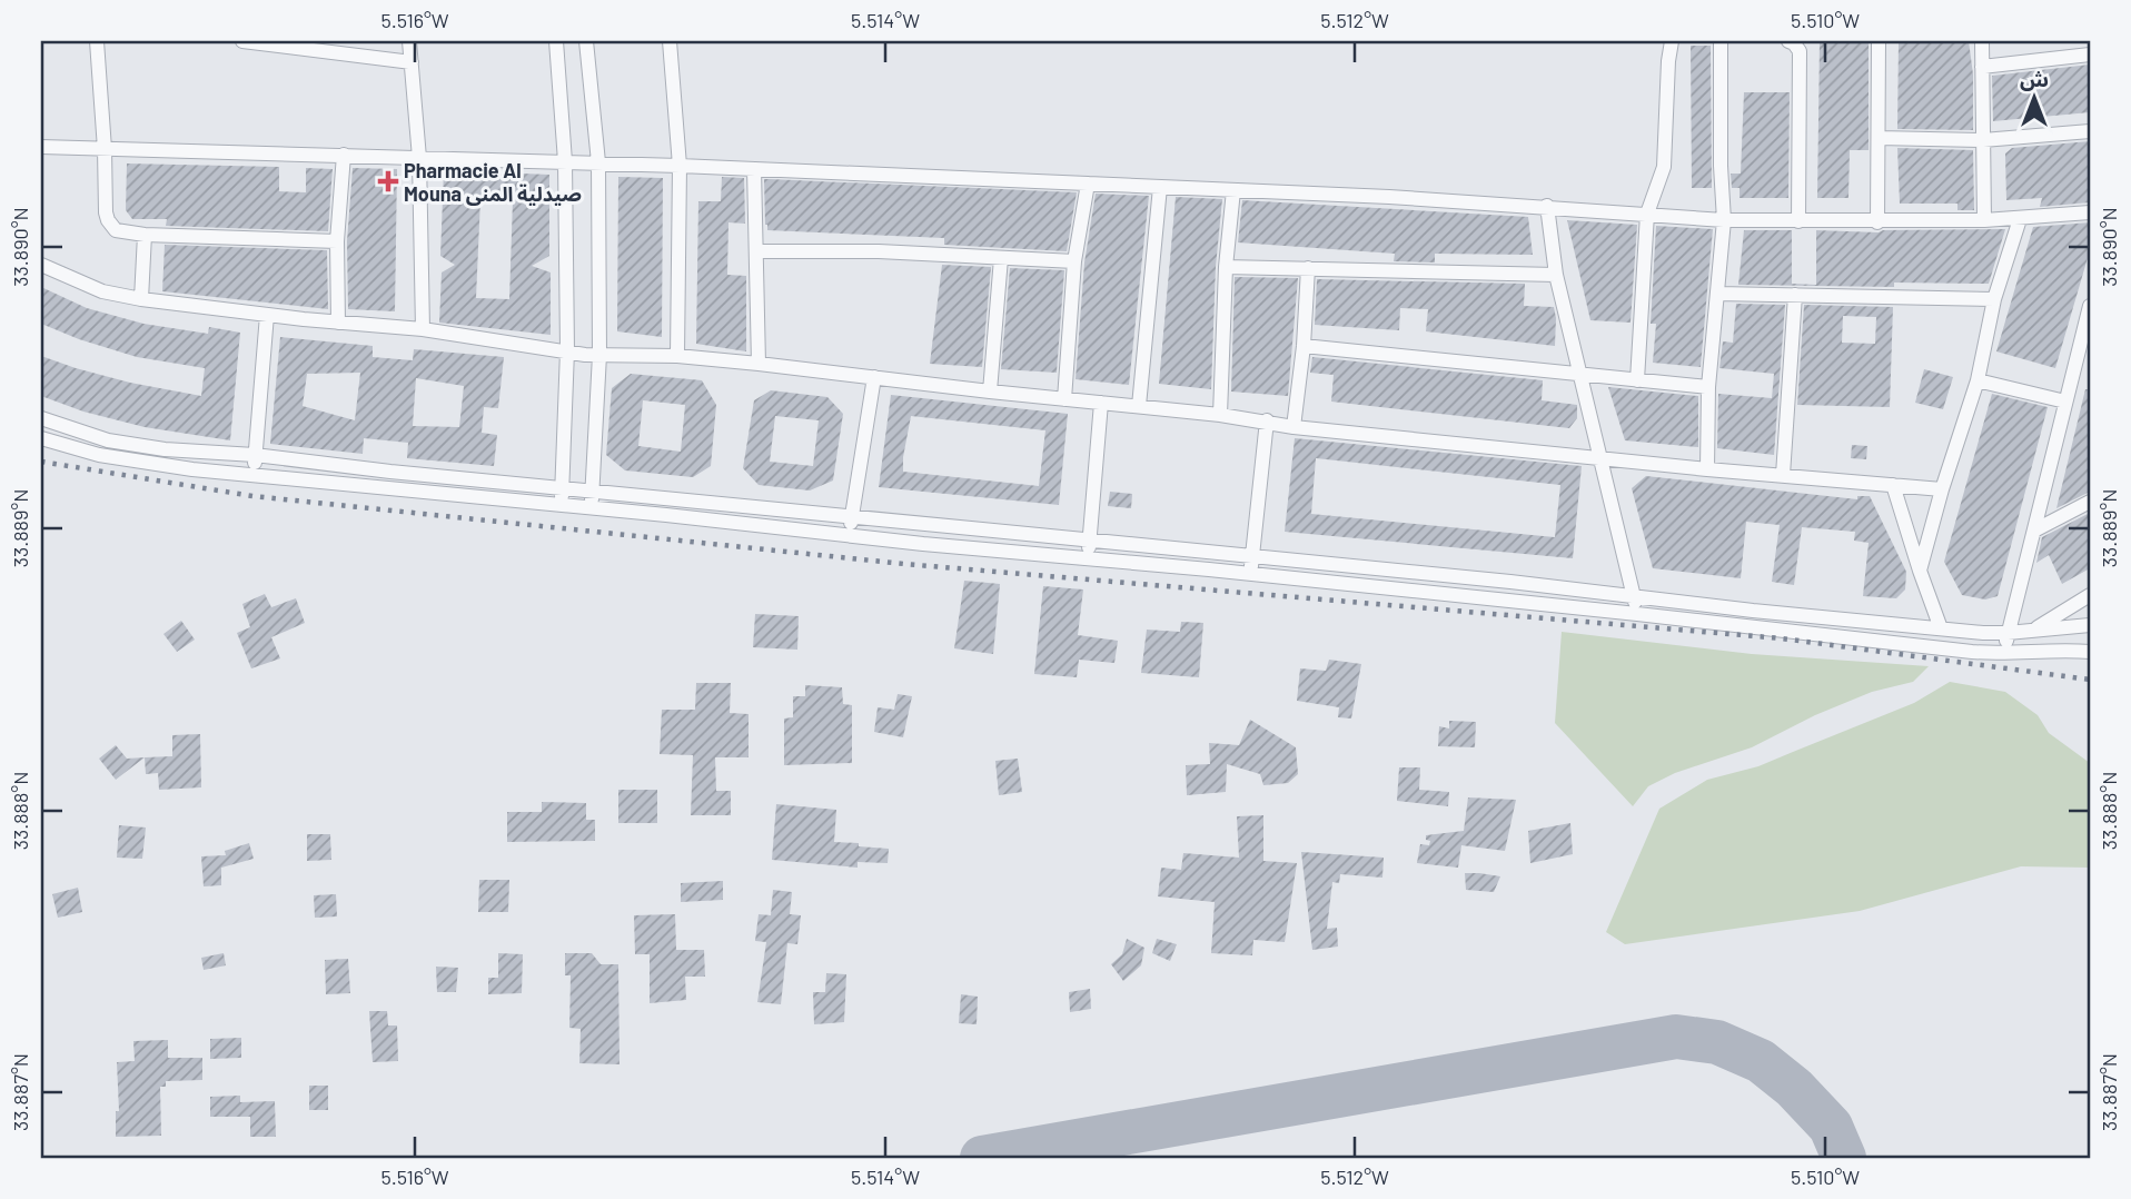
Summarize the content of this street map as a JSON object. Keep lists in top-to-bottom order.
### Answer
{
  "places": {
    "health": ["Pharmacie Al Mouna صيدلية المنى"]
  },
  "north": "top",
  "coordinates": [
    "5.516°W",
    "5.514°W",
    "5.512°W",
    "5.510°W",
    "33.890°N",
    "33.889°N",
    "33.888°N",
    "33.887°N"
  ]
}
